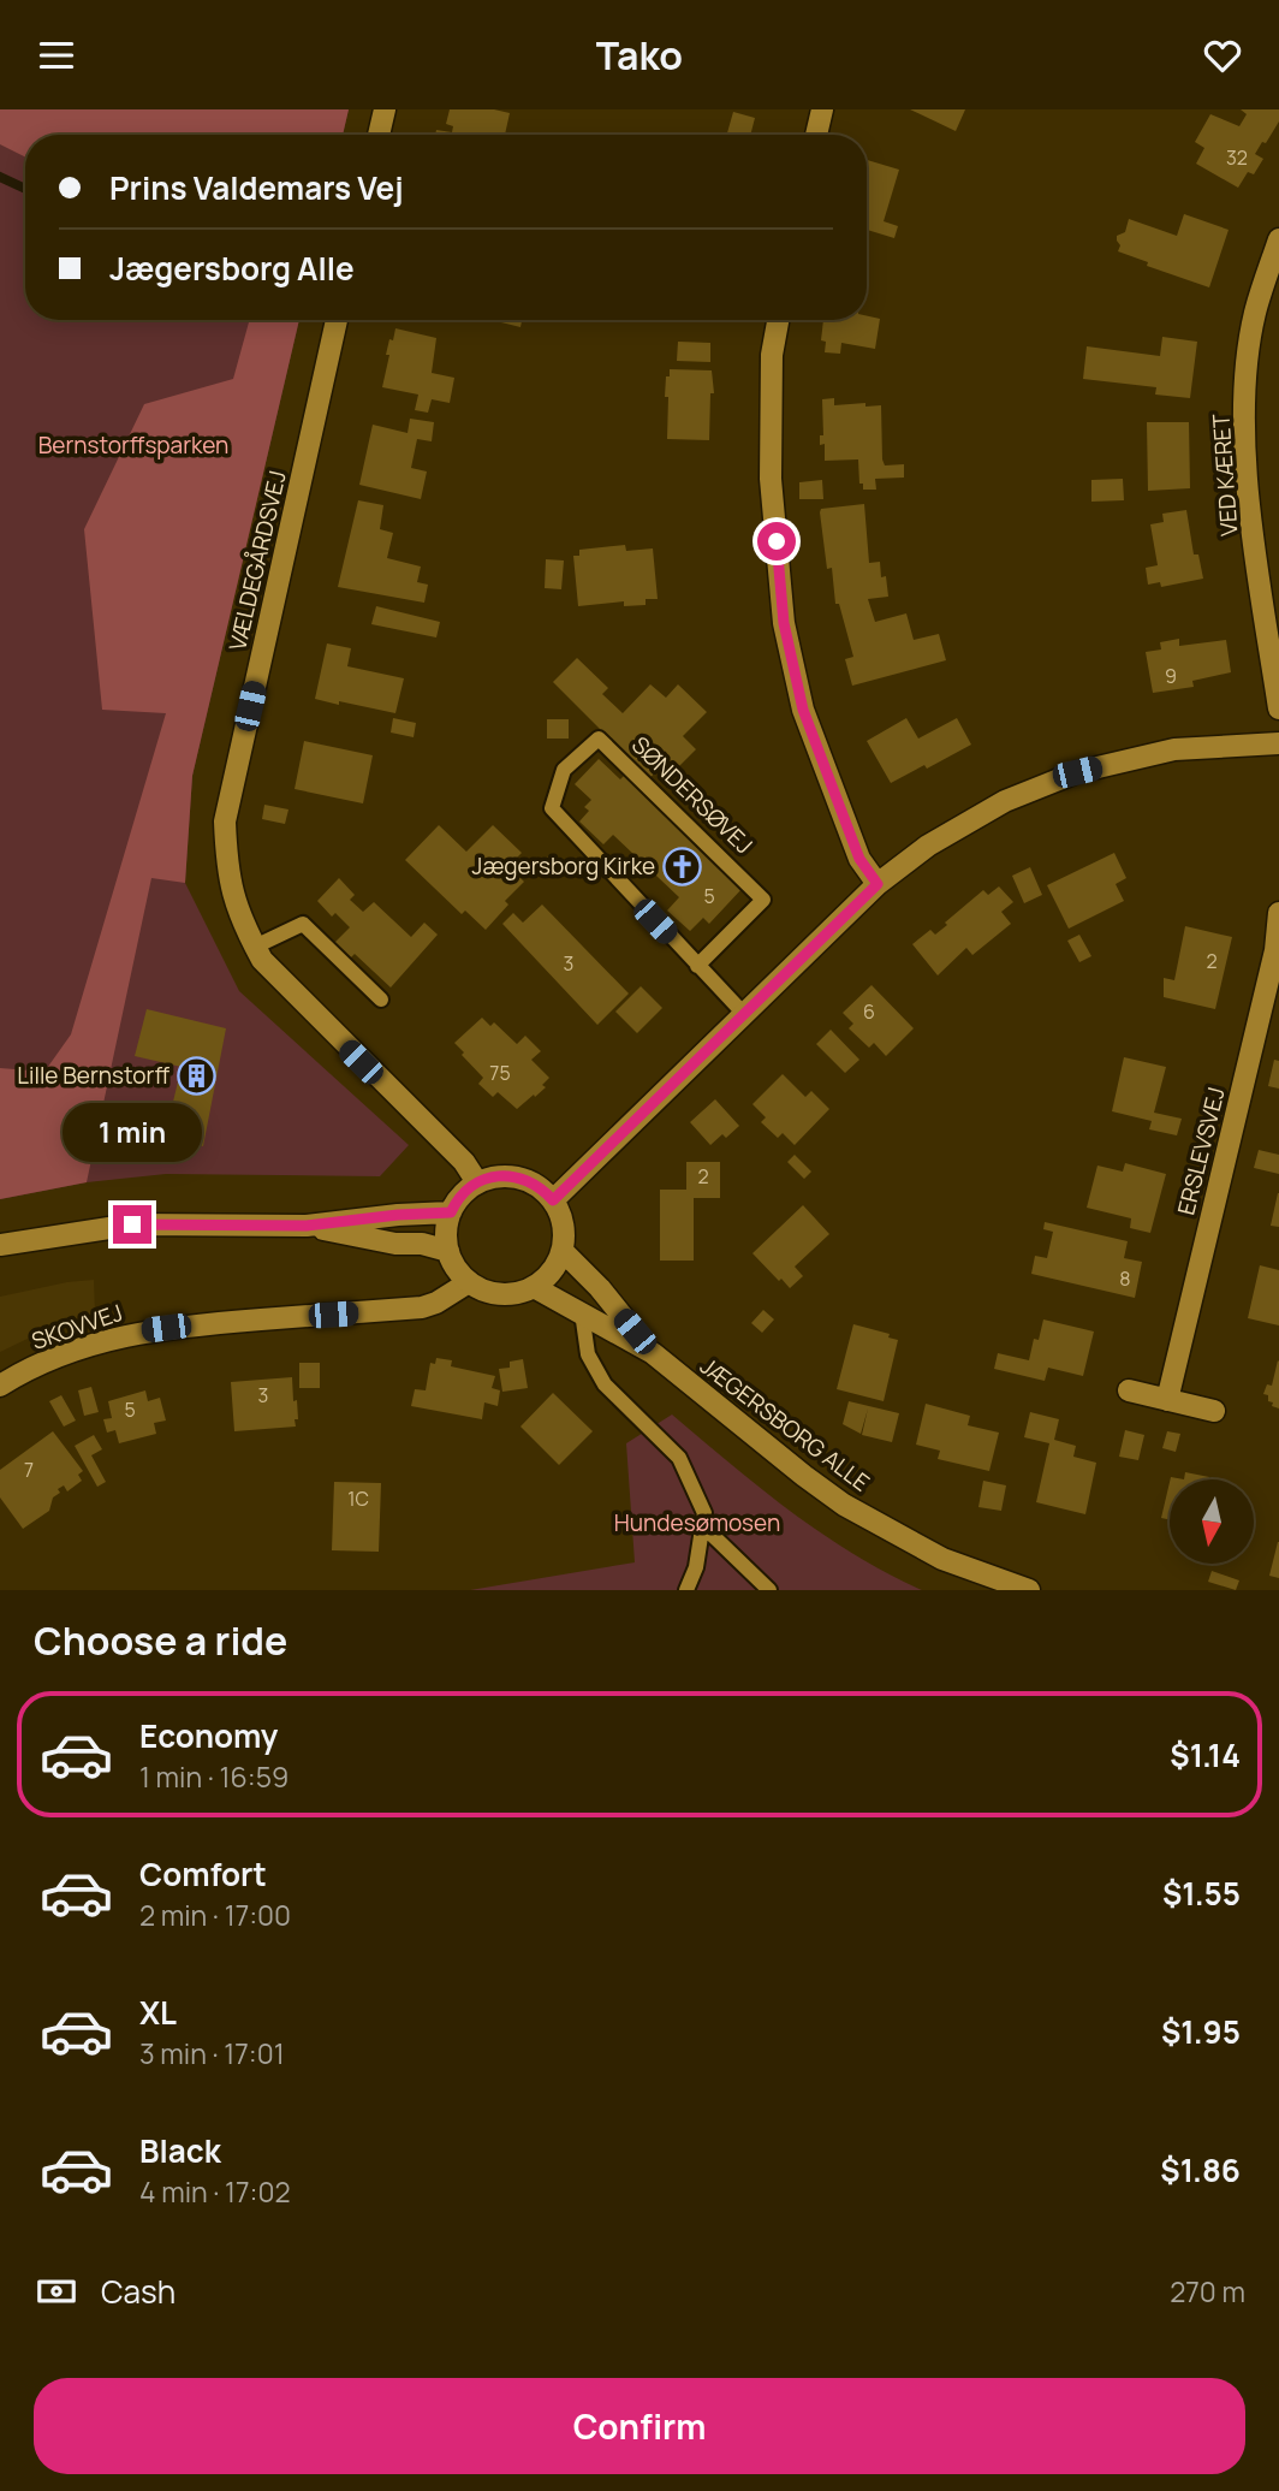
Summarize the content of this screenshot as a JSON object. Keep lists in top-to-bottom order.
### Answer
{
  "streets": {
    "street": [
      "VED KÆRET",
      "VÆLDEGÅRDSVEJ",
      "ERSLEVSVEJ",
      "SKOVVEJ",
      "JÆGERSBORG ALLE"
    ],
    "lane": ["SØNDERSØVEJ"]
  },
  "crossings": [
    ["VÆLDEGÅRDSVEJ", "SKOVVEJ"],
    ["VÆLDEGÅRDSVEJ", "JÆGERSBORG ALLE"],
    ["SKOVVEJ", "JÆGERSBORG ALLE"]
  ],
  "parks": ["Bernstorffsparken", "Hundesømosen"],
  "places": {
    "church": ["Jægersborg Kirke"],
    "building": ["Lille Bernstorff"]
  },
  "house_numbers": [
    "32",
    "9",
    "5",
    "2",
    "3",
    "6",
    "75",
    "2",
    "8",
    "3",
    "5",
    "7",
    "1C"
  ],
  "north": "bottom",
  "page": {
    "header": "Tako",
    "banner": ["Prins Valdemars Vej", "Jægersborg Alle"],
    "bubble": "1 min",
    "heading": "Choose a ride",
    "list": [
      {
        "name": "Economy",
        "note": "1 min · 16:59",
        "value": "$1.14"
      },
      {
        "name": "Comfort",
        "note": "2 min · 17:00",
        "value": "$1.55"
      },
      {
        "name": "XL",
        "note": "3 min · 17:01",
        "value": "$1.95"
      },
      {
        "name": "Black",
        "note": "4 min · 17:02",
        "value": "$1.86"
      }
    ],
    "pay": ["Cash", "270 m"],
    "buttons": "Confirm"
  }
}
